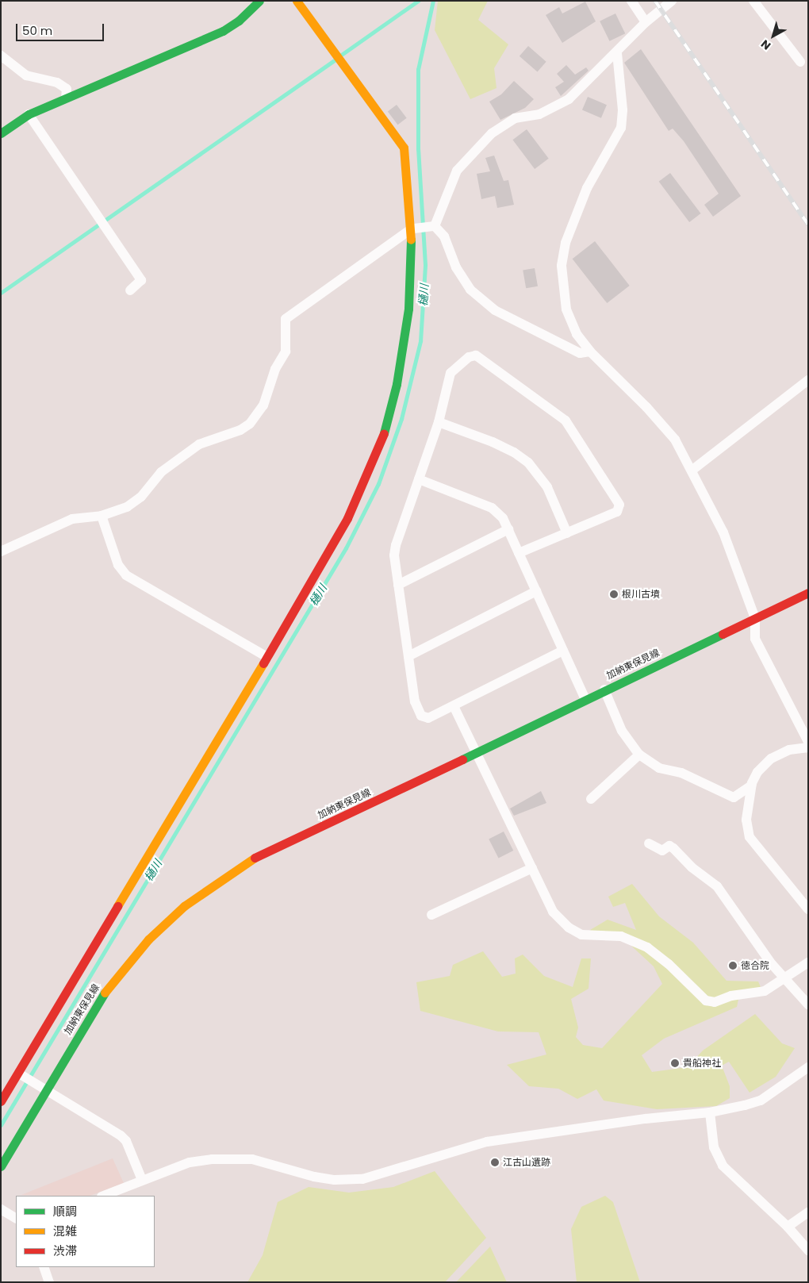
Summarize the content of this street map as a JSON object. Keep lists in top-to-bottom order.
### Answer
{
  "streets": {
    "street": ["加納東保見線"]
  },
  "water": ["樋川"],
  "places": [
    "根川古墳",
    "徳合院",
    "貴船神社",
    "江古山遺跡"
  ],
  "legend": ["順調", "混雑", "渋滞"],
  "scale_bar": "50 m",
  "north": "bottom left"
}
